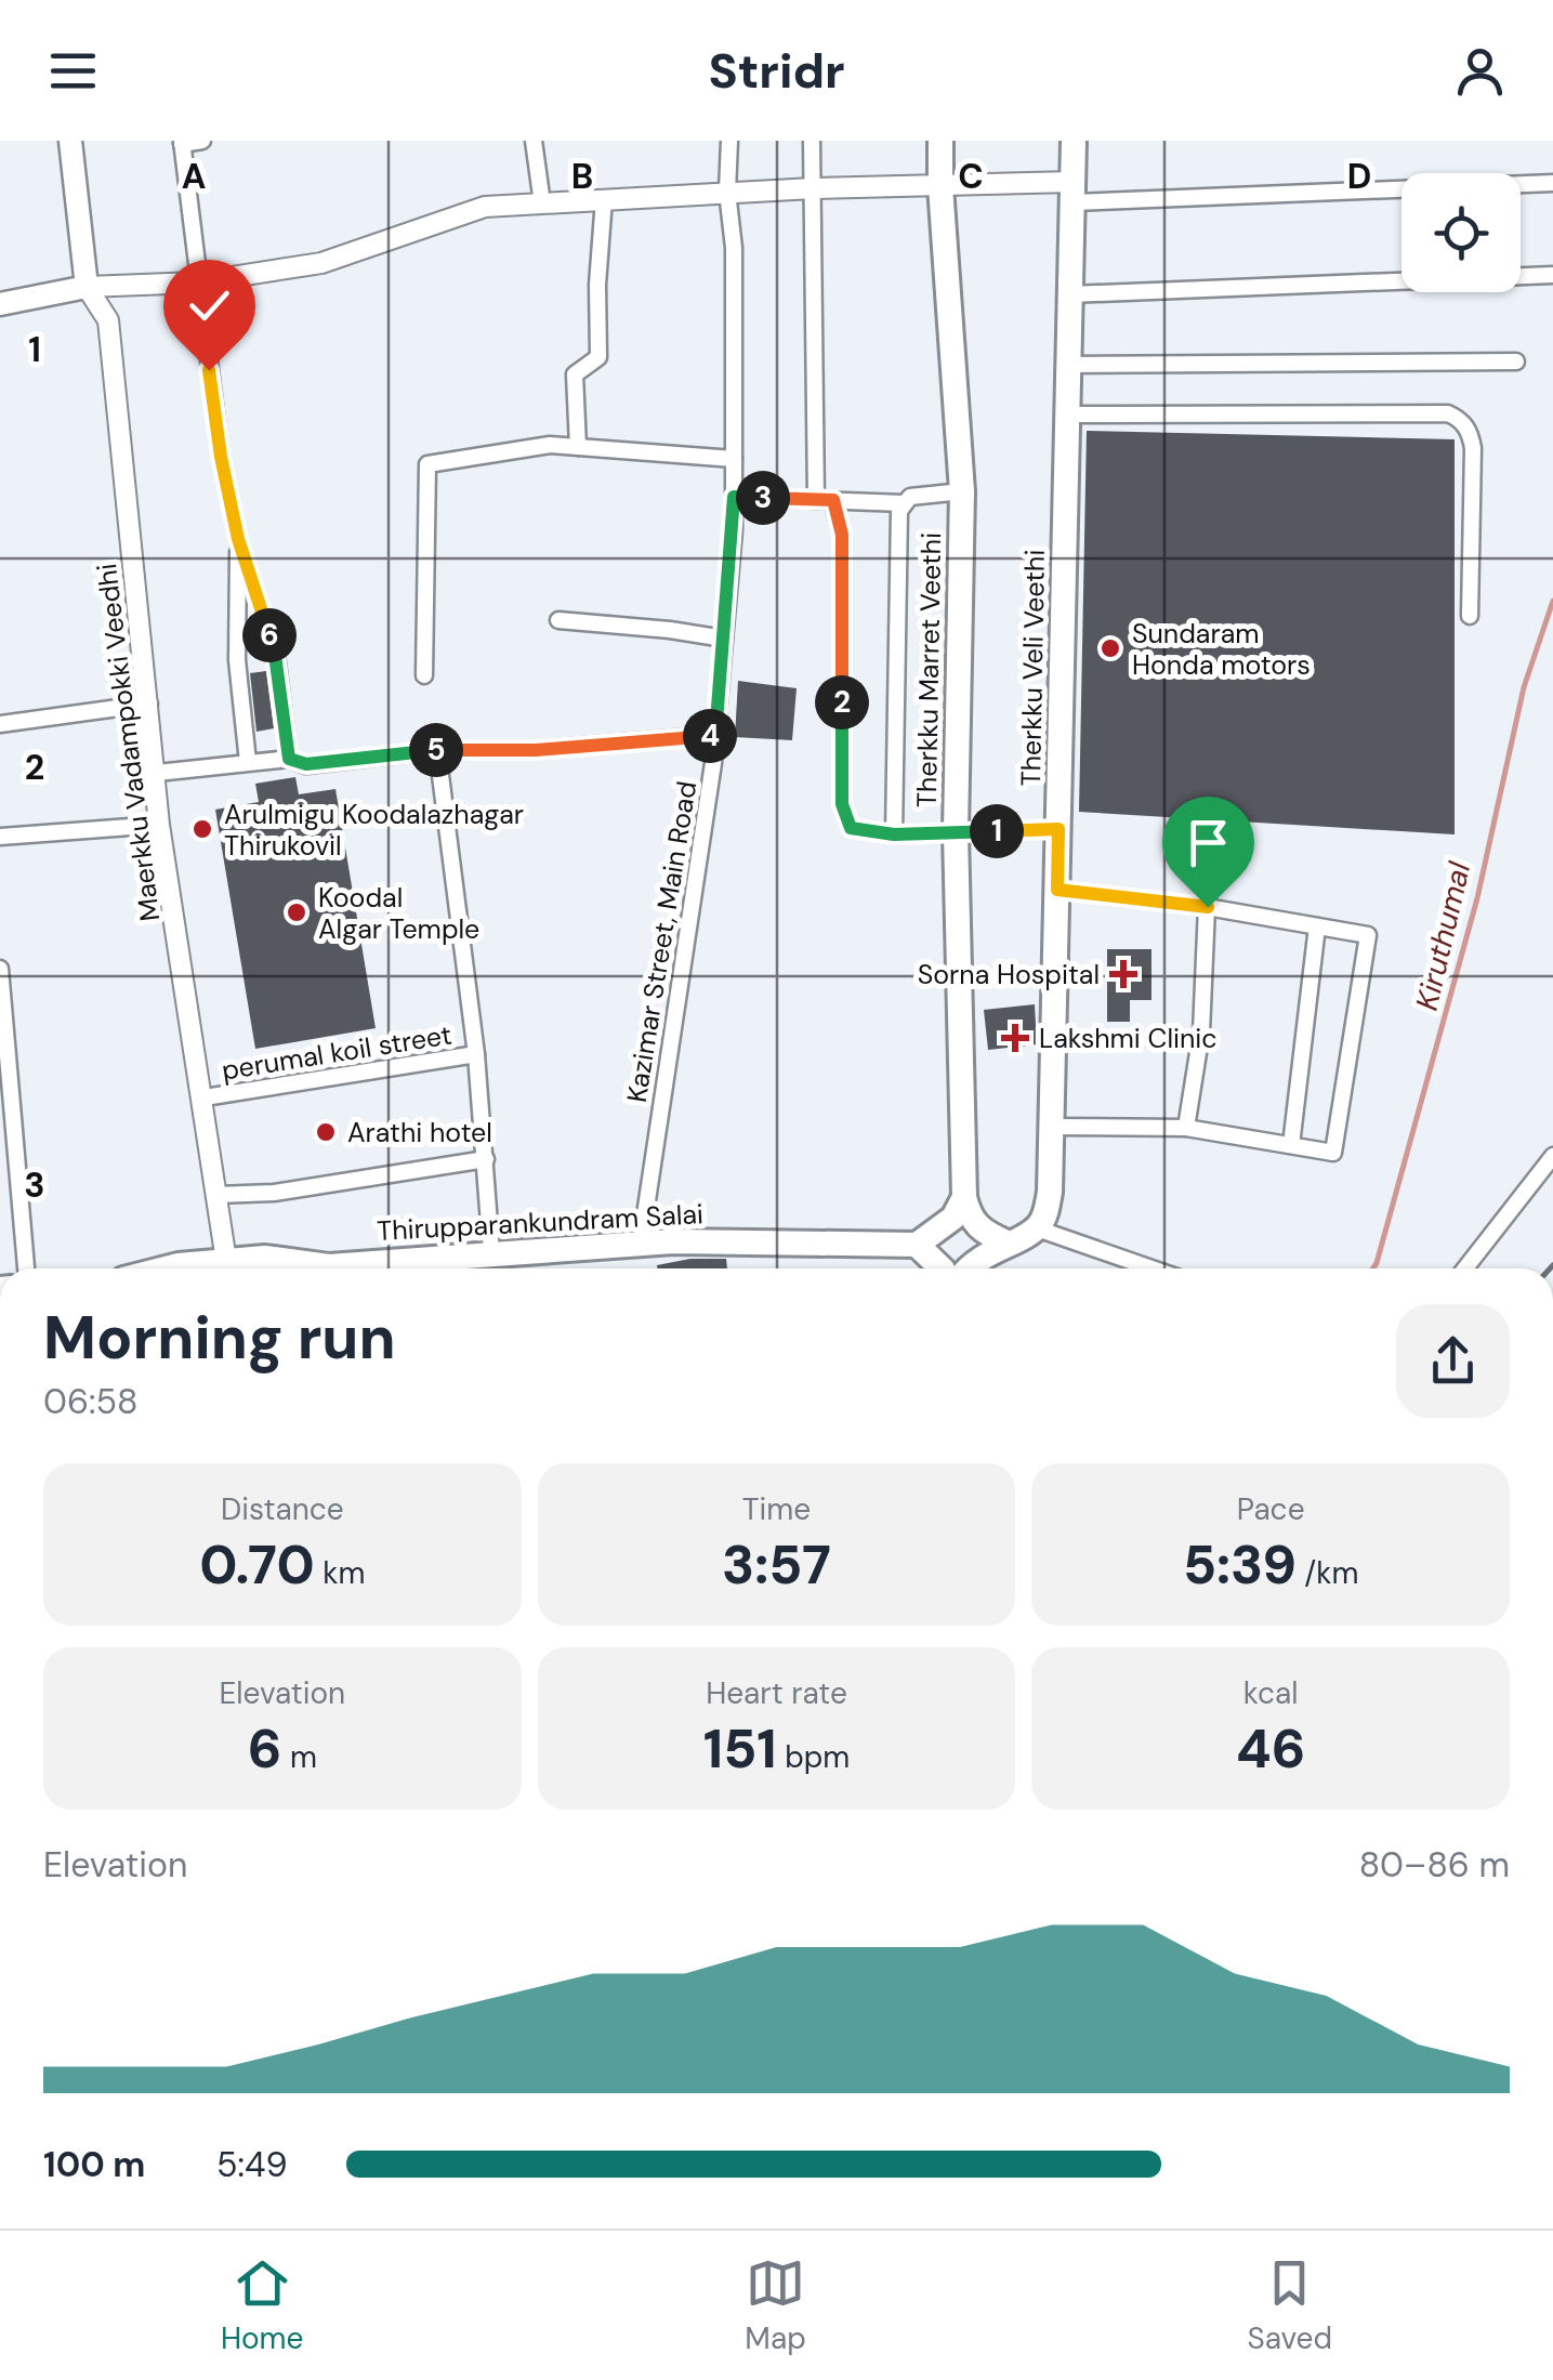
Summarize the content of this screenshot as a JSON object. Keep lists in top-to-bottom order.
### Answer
{
  "streets": {
    "main road": ["Therkku Veli Veethi", "Therkku Marret Veethi", "Thirupparankundram Salai"],
    "street": ["Maerkku Vadampokki Veedhi", "Kazimar Street, Main Road", "perumal koil street"]
  },
  "crossings": [
    ["Maerkku Vadampokki Veedhi", "perumal koil street"],
    ["Maerkku Vadampokki Veedhi", "Thirupparankundram Salai"],
    ["Kazimar Street, Main Road", "Thirupparankundram Salai"]
  ],
  "water": ["Kiruthumal"],
  "places": {
    "other": [
      "Sundaram Honda motors",
      "Arulmigu Koodalazhagar Thirukovil",
      "Koodal Algar Temple",
      "Arathi hotel"
    ],
    "health": ["Sorna Hospital", "Lakshmi Clinic"]
  },
  "page": {
    "header": "Stridr",
    "pins": [
      "3",
      "6",
      "2",
      "4",
      "5",
      "1"
    ],
    "heading": ["Morning run", "06:58"],
    "stats": [
      ["Distance", "0.70 km"],
      ["Time", "3:57"],
      ["Pace", "5:39 /km"],
      ["Elevation", "6 m"],
      ["Heart rate", "151 bpm"],
      ["kcal", "46"]
    ],
    "chart": ["Elevation", "80–86 m"],
    "list": [
      {
        "name": "100 m",
        "note": "5:49"
      }
    ],
    "tabs": ["Home", "Map", "Saved"]
  },
  "grid": {
    "columns": [
      "A",
      "B",
      "C",
      "D"
    ],
    "rows": ["1", "2", "3"]
  }
}
